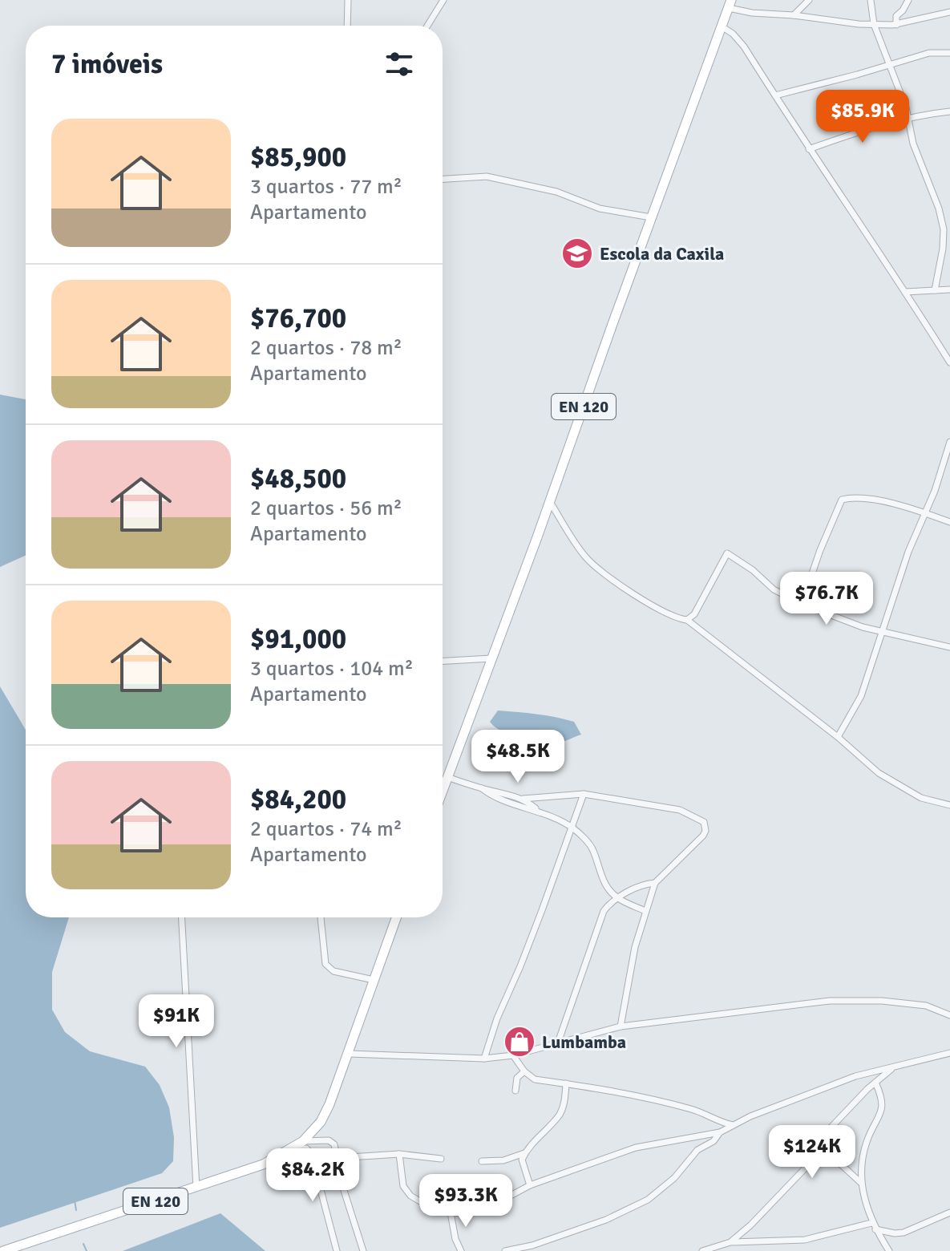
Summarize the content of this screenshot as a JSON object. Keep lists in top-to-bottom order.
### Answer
{
  "streets": {
    "main road": ["EN 120"]
  },
  "places": {
    "school or university": ["Escola da Caxila"],
    "shop": ["Lumbamba"]
  },
  "page": {
    "heading": "7 imóveis",
    "price": [
      "$85.9K",
      "$76.7K",
      "$48.5K",
      "$91K",
      "$124K",
      "$84.2K",
      "$93.3K"
    ],
    "list": [
      {
        "name": "$85,900",
        "note": "3 quartos · 77 m² · Apartamento"
      },
      {
        "name": "$76,700",
        "note": "2 quartos · 78 m² · Apartamento"
      },
      {
        "name": "$48,500",
        "note": "2 quartos · 56 m² · Apartamento"
      },
      {
        "name": "$91,000",
        "note": "3 quartos · 104 m² · Apartamento"
      },
      {
        "name": "$84,200",
        "note": "2 quartos · 74 m² · Apartamento"
      }
    ]
  }
}
